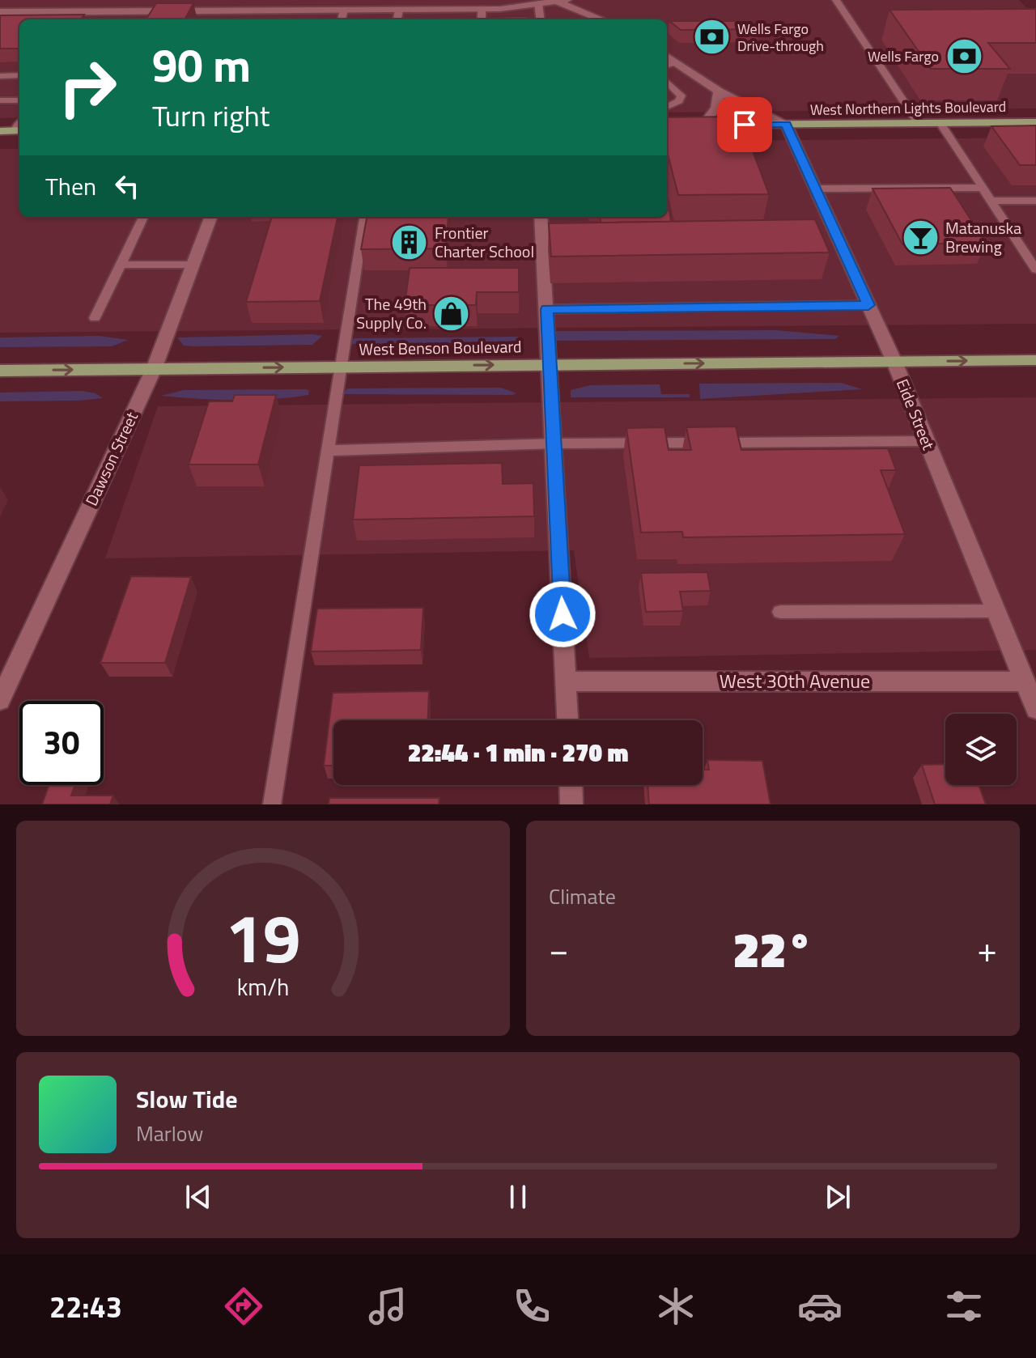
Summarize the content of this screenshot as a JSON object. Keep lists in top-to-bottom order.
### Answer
{
  "streets": {
    "main road": ["West Northern Lights Boulevard", "West Benson Boulevard"],
    "street": ["Eide Street", "Dawson Street", "West 30th Avenue"]
  },
  "crossings": [
    ["West Northern Lights Boulevard", "Eide Street"],
    ["West Benson Boulevard", "Eide Street"],
    ["West Benson Boulevard", "Dawson Street"],
    ["Eide Street", "West 30th Avenue"]
  ],
  "one_way": ["West Benson Boulevard"],
  "places": {
    "bank": ["Wells Fargo Drive-through", "Wells Fargo"],
    "bar": ["Matanuska Brewing"],
    "building": ["Frontier Charter School"],
    "shop": ["The 49th Supply Co."]
  },
  "page": {
    "turn": ["90 m", "Turn right"],
    "then": "Then",
    "limit": "30",
    "trip": "22:44 · 1 min · 270 m",
    "tile": "Climate",
    "heat": ["−", "22°", "+"],
    "song": ["Slow Tide", "Marlow"],
    "tabs": "22:43",
    "gauge": ["19", "km/h"]
  }
}
